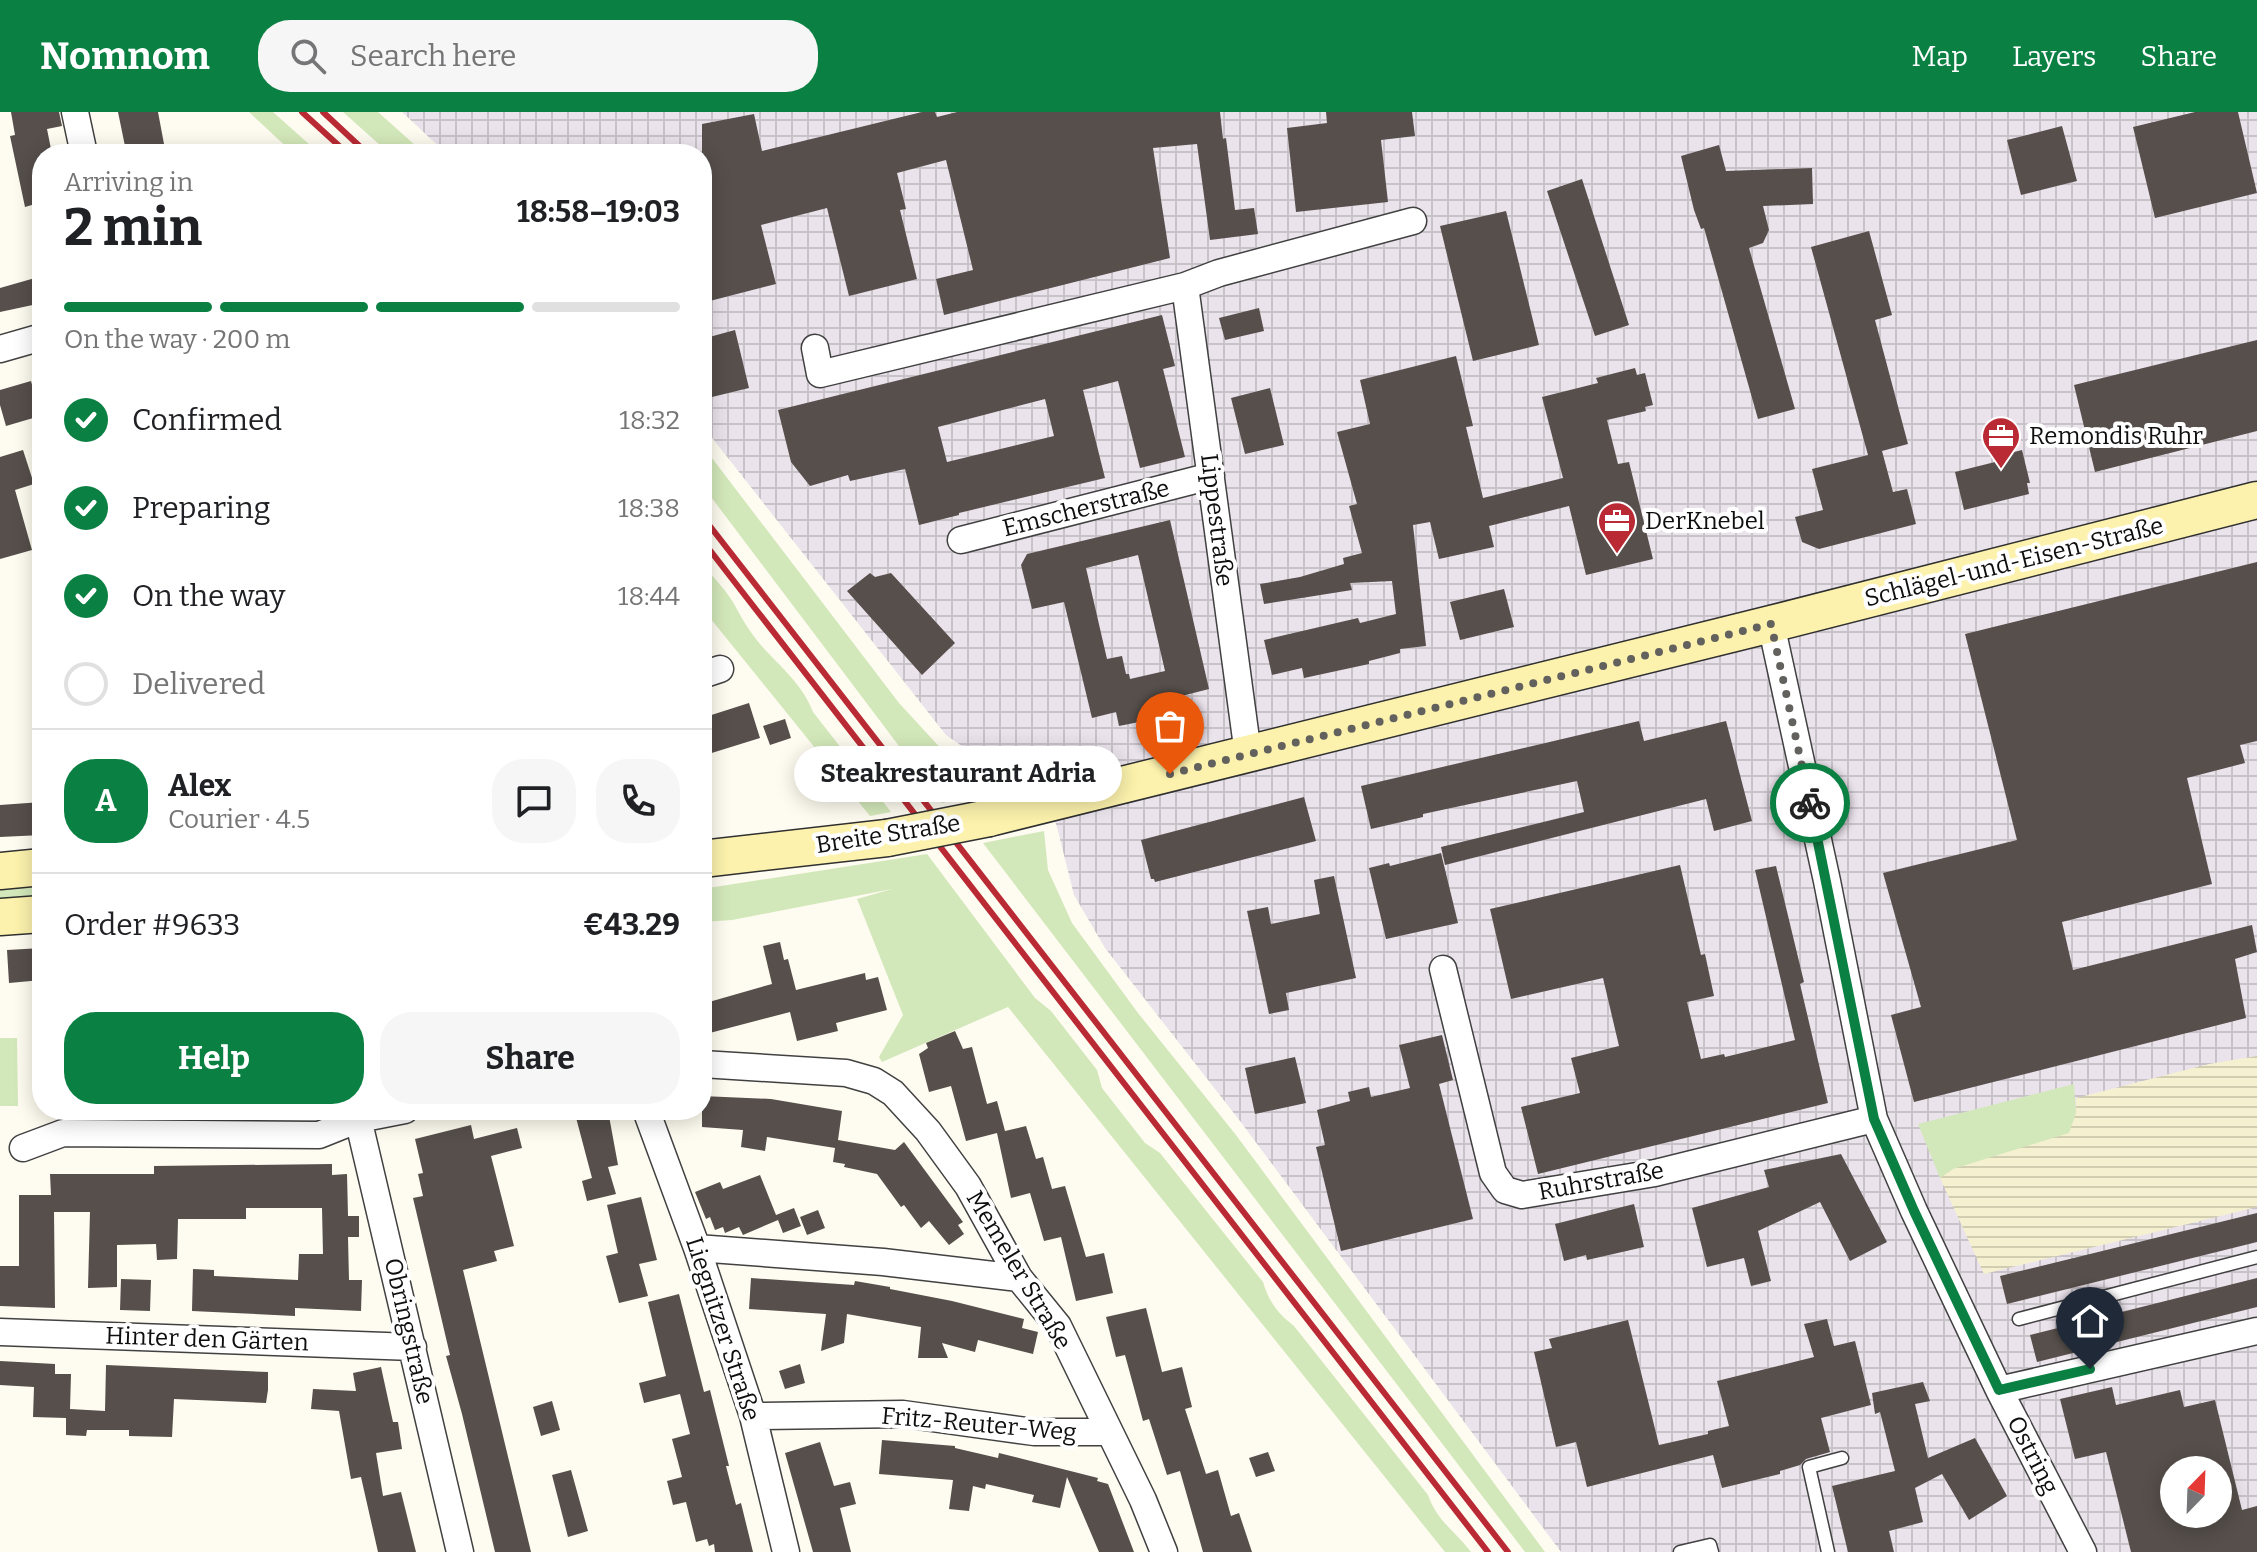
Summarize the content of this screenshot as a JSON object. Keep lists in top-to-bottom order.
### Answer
{
  "streets": {
    "street": [
      "Emscherstraße",
      "Lippestraße",
      "Schlägel-und-Eisen-Straße",
      "Breite Straße",
      "Ruhrstraße",
      "Memeler Straße",
      "Liegnitzer Straße",
      "Obringstraße",
      "Hinter den Gärten",
      "Fritz-Reuter-Weg",
      "Ostring"
    ]
  },
  "crossings": [
    ["Emscherstraße", "Lippestraße"],
    ["Lippestraße", "Breite Straße"],
    ["Schlägel-und-Eisen-Straße", "Breite Straße"],
    ["Schlägel-und-Eisen-Straße", "Ostring"],
    ["Breite Straße", "Ostring"],
    ["Ruhrstraße", "Ostring"],
    ["Memeler Straße", "Fritz-Reuter-Weg"],
    ["Liegnitzer Straße", "Fritz-Reuter-Weg"],
    ["Obringstraße", "Hinter den Gärten"]
  ],
  "places": {
    "office": ["Remondis Ruhr", "DerKnebel"],
    "other": ["Steakrestaurant Adria"]
  },
  "north": "top right",
  "page": {
    "header": "Nomnom",
    "search": "Search here",
    "nav": ["Map", "Layers", "Share"],
    "heading": ["2 min", "Arriving in", "18:58–19:03"],
    "panel": [
      "Alex",
      "Courier · 4.5",
      "Order #9633",
      "€43.29"
    ],
    "bar": "On the way · 200 m",
    "list": [
      ["Confirmed", "18:32"],
      ["Preparing", "18:38"],
      ["On the way", "18:44"],
      "Delivered"
    ],
    "bubble": "Steakrestaurant Adria",
    "round": "A",
    "buttons": ["Help", "Share"]
  }
}
